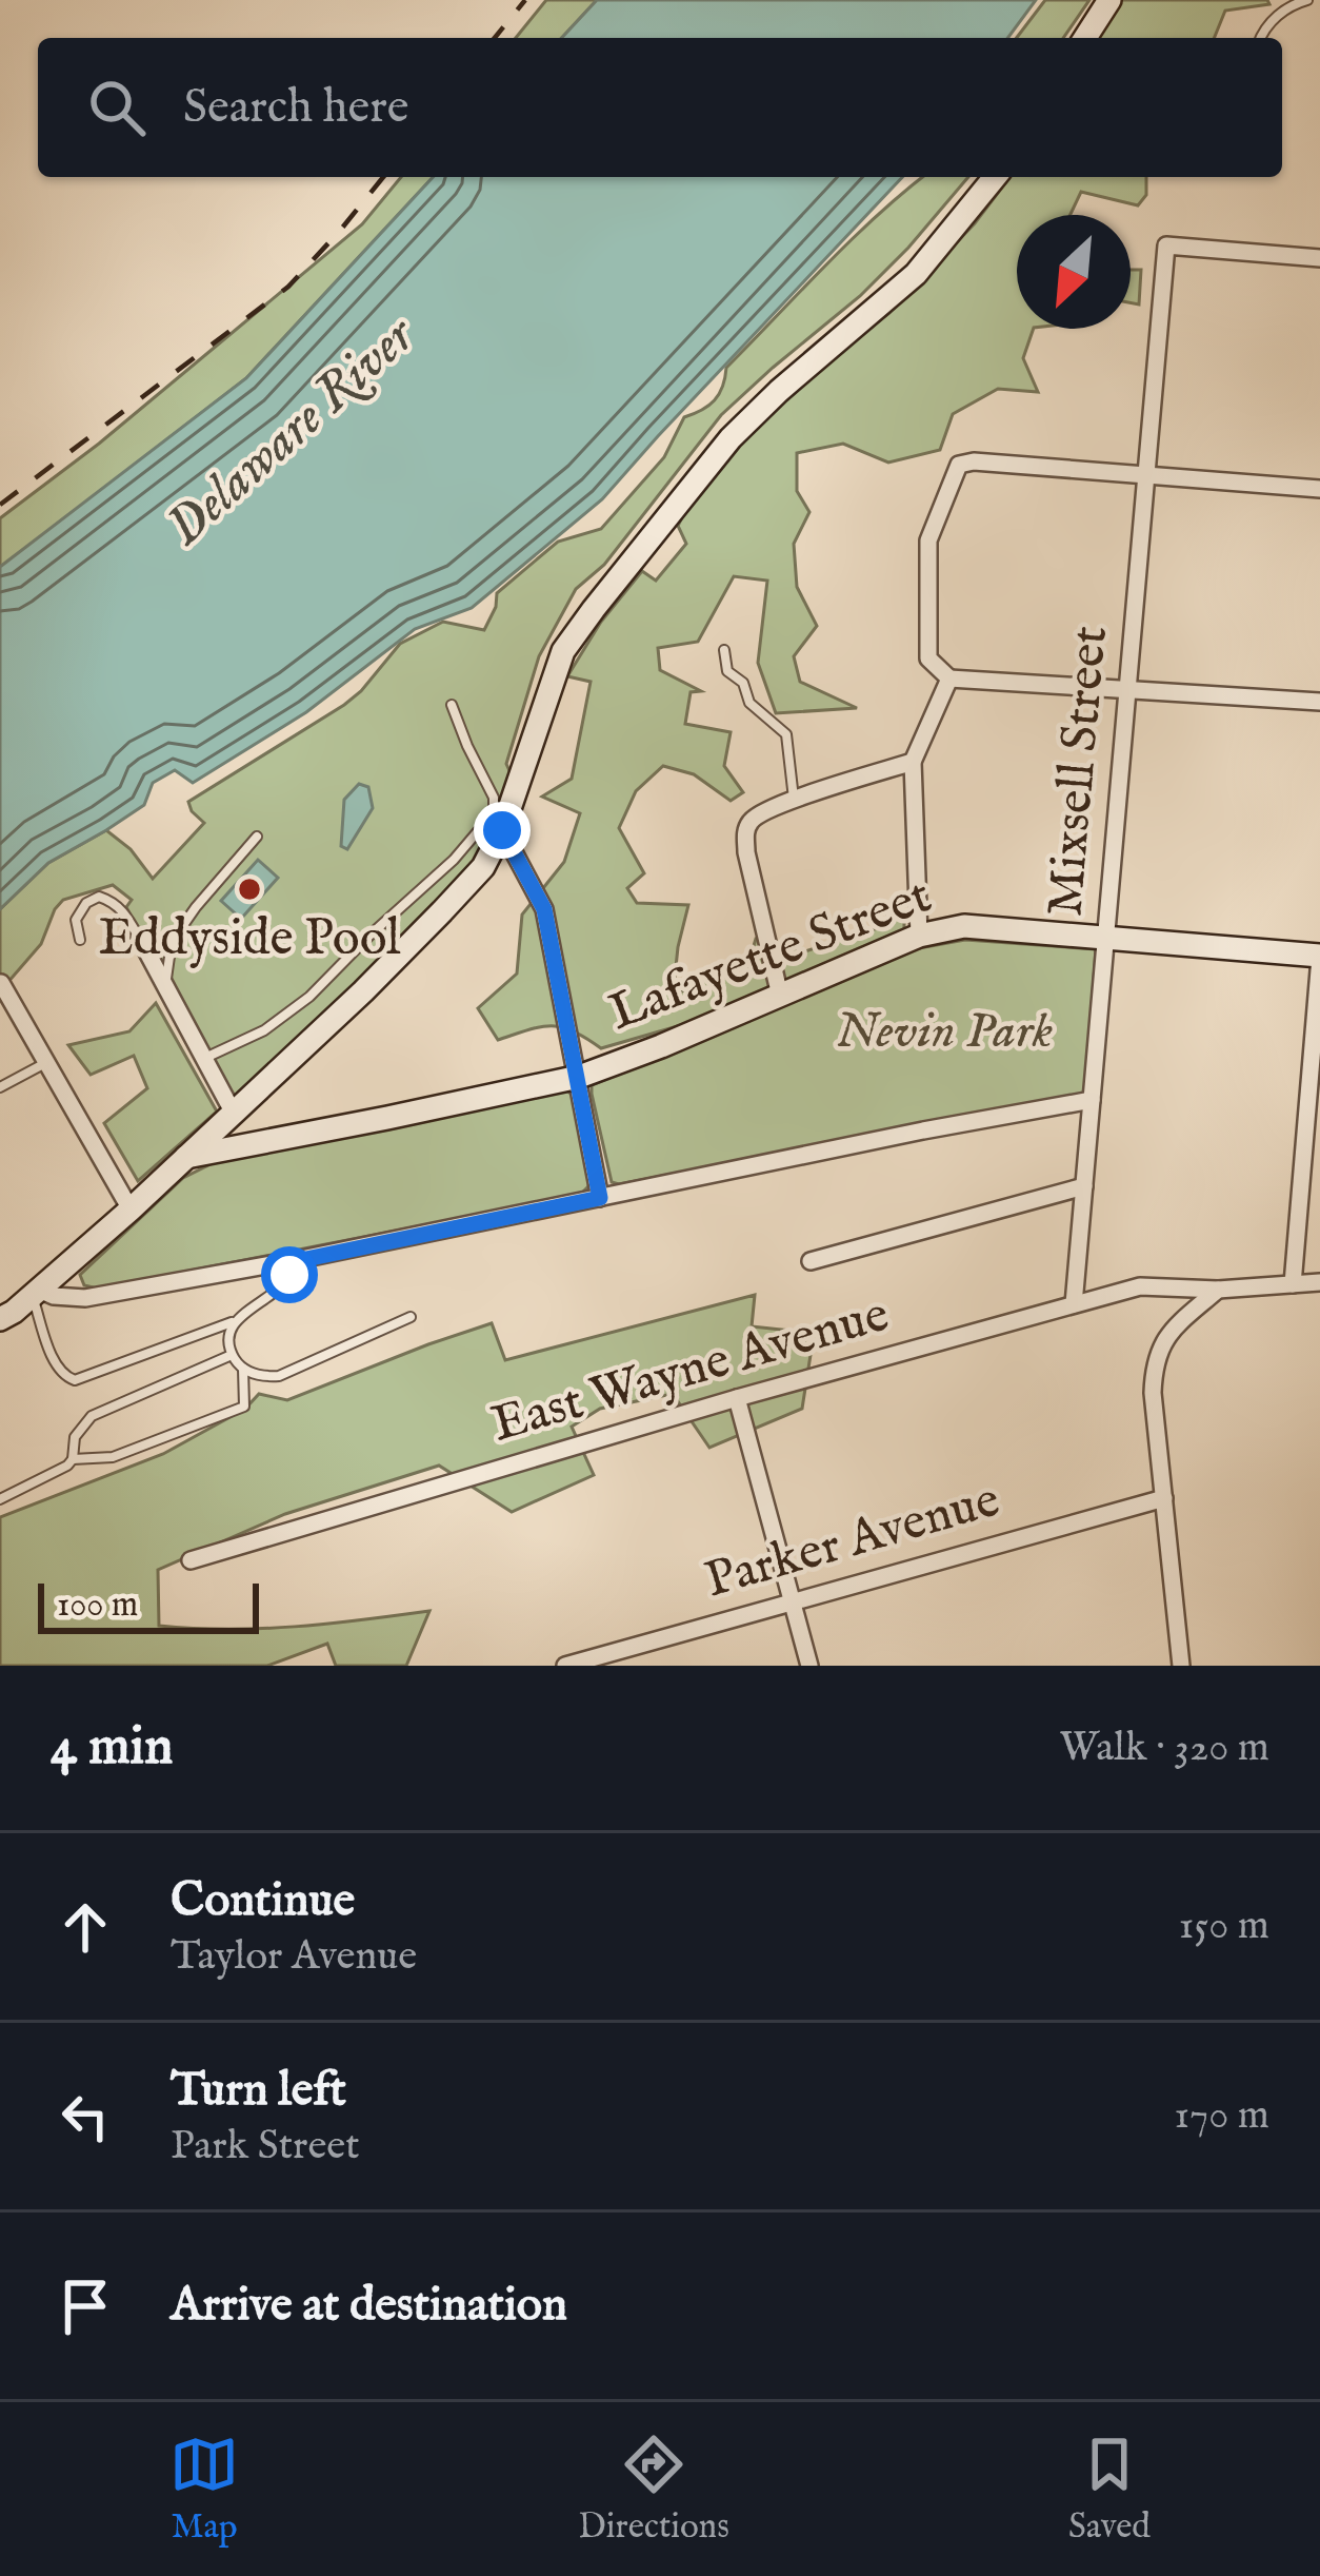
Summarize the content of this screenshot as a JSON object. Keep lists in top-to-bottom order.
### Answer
{
  "streets": {
    "main road": ["Lafayette Street"],
    "street": ["Mixsell Street", "East Wayne Avenue", "Parker Avenue"]
  },
  "crossings": [
    ["Mixsell Street", "Lafayette Street"],
    ["Mixsell Street", "East Wayne Avenue"]
  ],
  "water": ["Delaware River"],
  "parks": ["Nevin Park"],
  "places": ["Eddyside Pool"],
  "scale_bar": "100 m",
  "north": "bottom left",
  "page": {
    "search": "Search here",
    "scale": "100 m",
    "heading": ["4 min", "Walk · 320 m"],
    "list": [
      ["Continue", "Taylor Avenue", "150 m"],
      ["Turn left", "Park Street", "170 m"],
      "Arrive at destination"
    ],
    "nav": ["Map", "Directions", "Saved"]
  }
}
